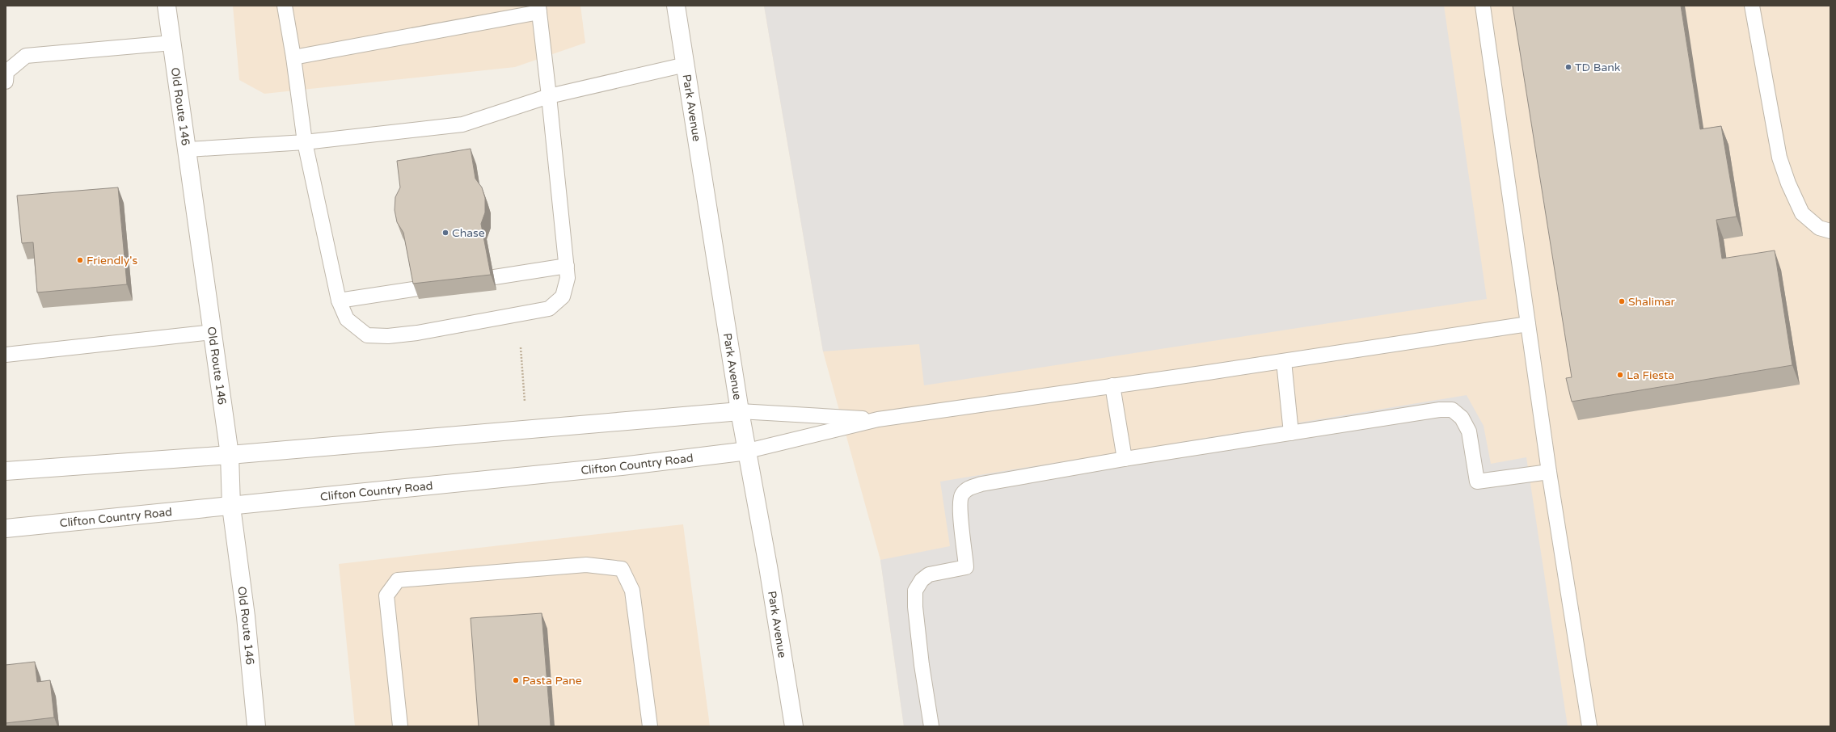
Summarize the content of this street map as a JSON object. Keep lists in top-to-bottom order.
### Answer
{
  "streets": {
    "street": ["Old Route 146", "Park Avenue", "Clifton Country Road"]
  },
  "crossings": [
    ["Old Route 146", "Clifton Country Road"],
    ["Park Avenue", "Clifton Country Road"]
  ],
  "places": [
    "TD Bank",
    "Chase",
    "Friendly's",
    "Shalimar",
    "La Fiesta",
    "Pasta Pane"
  ]
}
